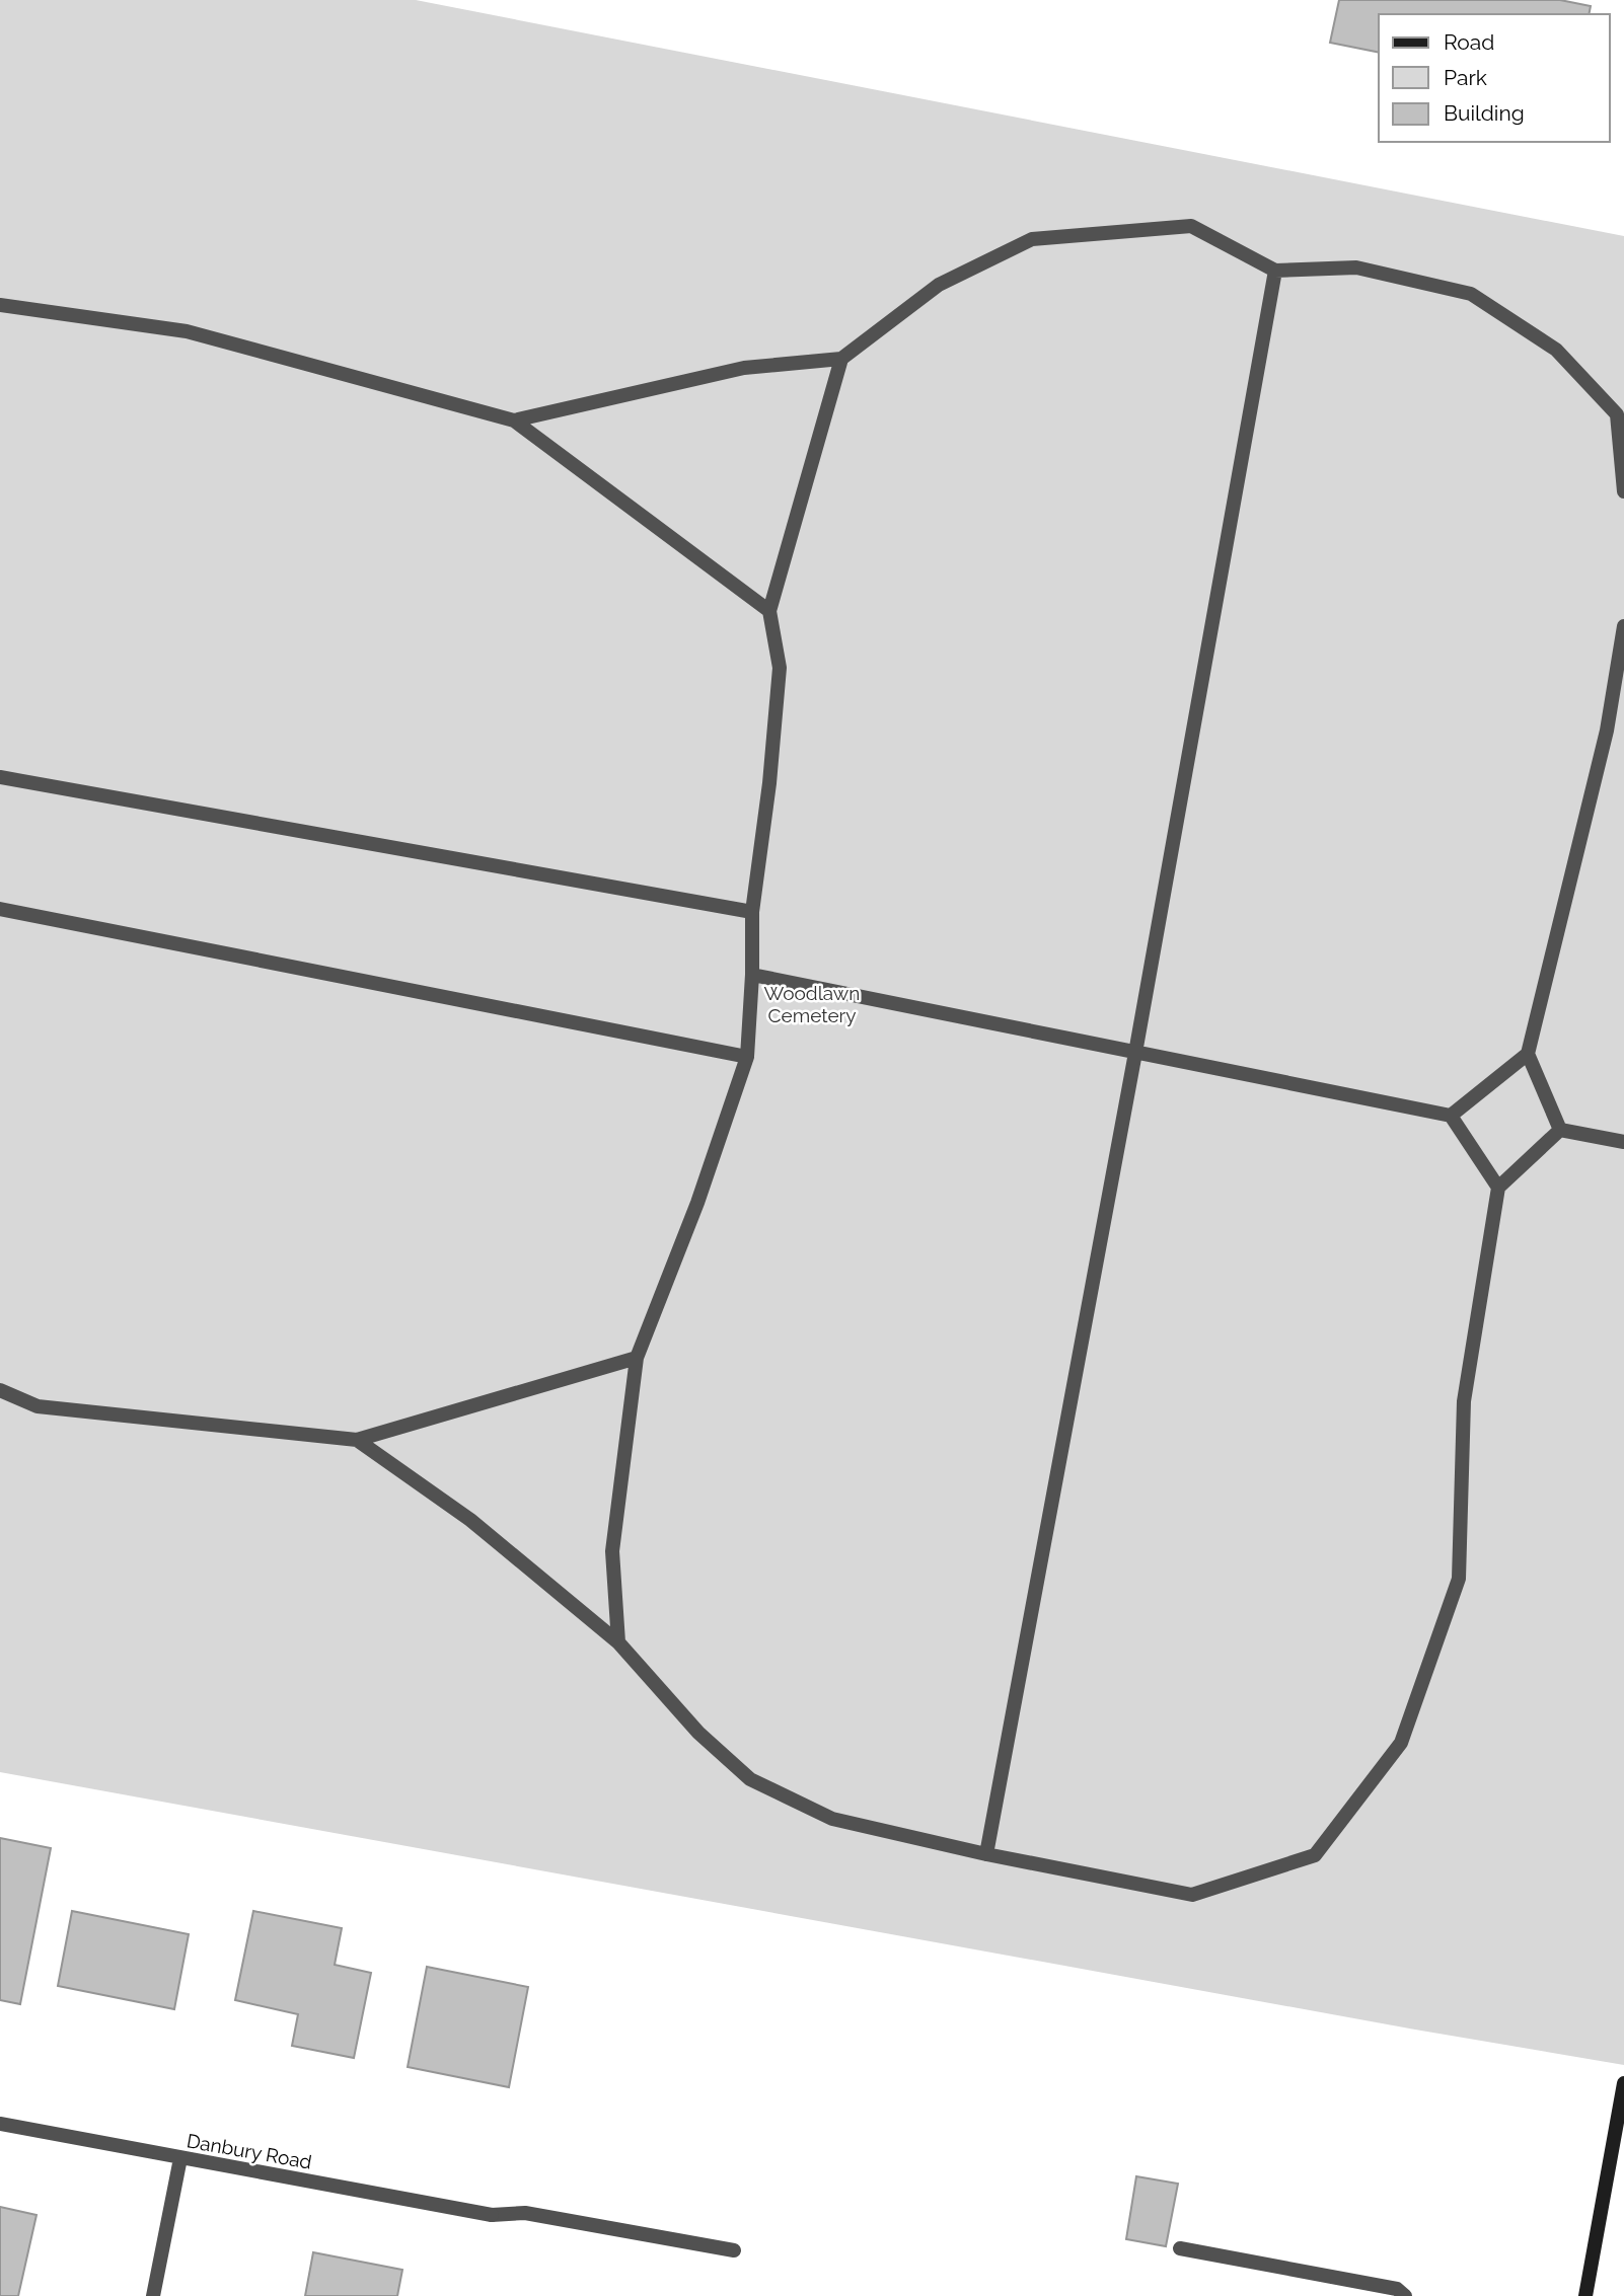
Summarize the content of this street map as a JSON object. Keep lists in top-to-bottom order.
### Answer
{
  "streets": {
    "street": ["Danbury Road"]
  },
  "parks": ["Woodlawn Cemetery"],
  "legend": ["Road", "Park", "Building"]
}
